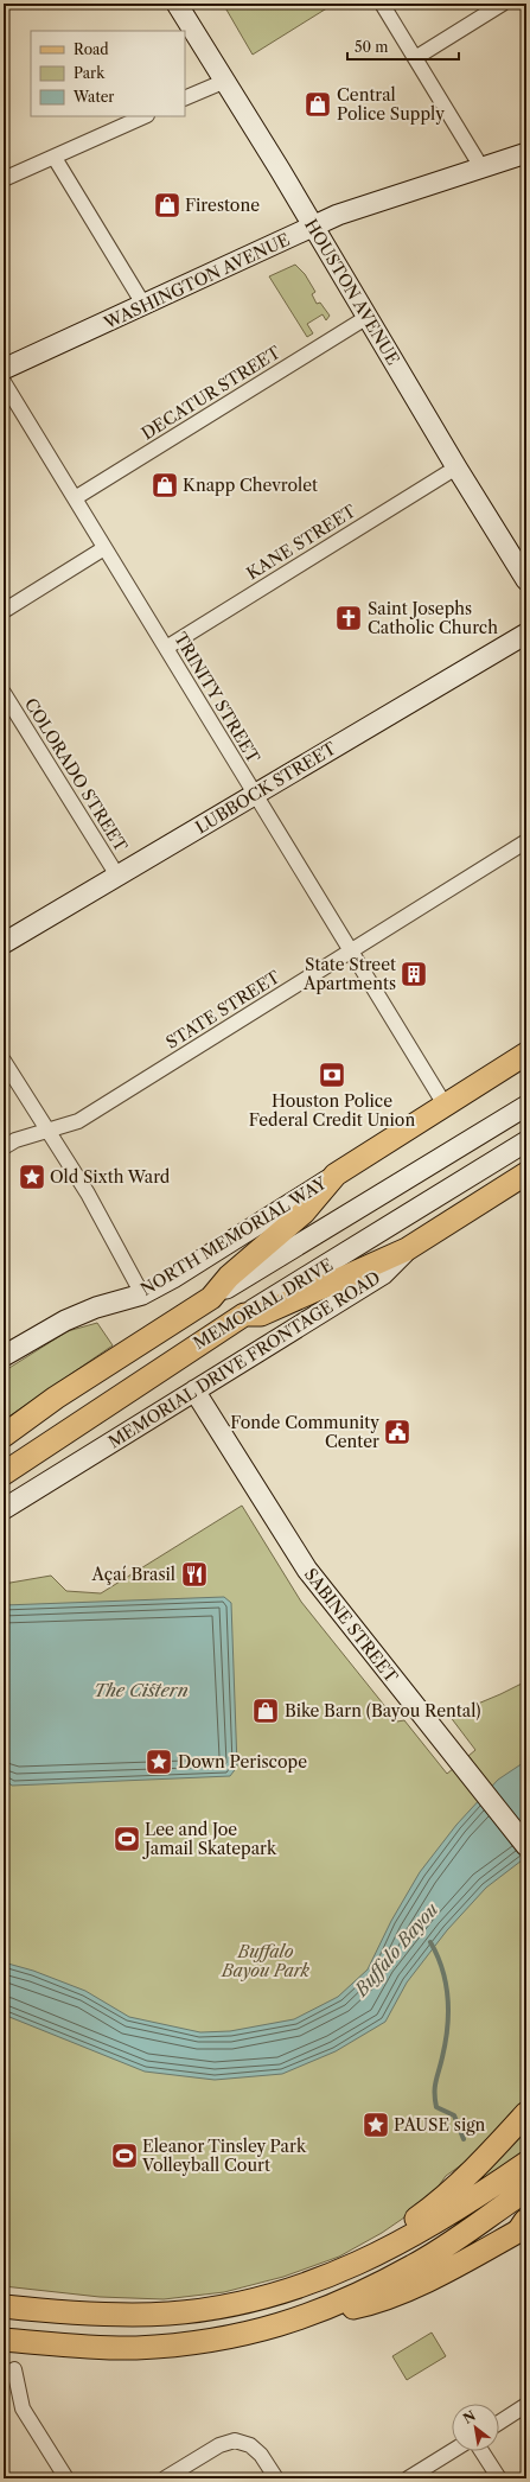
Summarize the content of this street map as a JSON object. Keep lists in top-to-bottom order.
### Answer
{
  "streets": {
    "main road": ["MEMORIAL DRIVE", "MEMORIAL DRIVE FRONTAGE ROAD"],
    "street": [
      "WASHINGTON AVENUE",
      "HOUSTON AVENUE",
      "DECATUR STREET",
      "KANE STREET",
      "TRINITY STREET",
      "COLORADO STREET",
      "LUBBOCK STREET",
      "STATE STREET",
      "NORTH MEMORIAL WAY",
      "SABINE STREET"
    ]
  },
  "crossings": [
    ["WASHINGTON AVENUE", "HOUSTON AVENUE"],
    ["HOUSTON AVENUE", "DECATUR STREET"],
    ["HOUSTON AVENUE", "KANE STREET"],
    ["DECATUR STREET", "TRINITY STREET"],
    ["KANE STREET", "TRINITY STREET"],
    ["TRINITY STREET", "LUBBOCK STREET"],
    ["TRINITY STREET", "STATE STREET"],
    ["COLORADO STREET", "LUBBOCK STREET"],
    ["MEMORIAL DRIVE FRONTAGE ROAD", "SABINE STREET"]
  ],
  "water": ["The Cistern", "Buffalo Bayou"],
  "parks": ["Buffalo Bayou Park"],
  "places": {
    "shop": [
      "Central Police Supply",
      "Firestone",
      "Knapp Chevrolet",
      "Bike Barn (Bayou Rental)"
    ],
    "church": ["Saint Josephs Catholic Church"],
    "building": ["State Street Apartments"],
    "bank": ["Houston Police Federal Credit Union"],
    "place": ["Old Sixth Ward", "Down Periscope", "PAUSE sign"],
    "public building": ["Fonde Community Center"],
    "restaurant": ["Açaí Brasil"],
    "sports": ["Lee and Joe Jamail Skatepark", "Eleanor Tinsley Park Volleyball Court"]
  },
  "legend": ["Road", "Park", "Water"],
  "scale_bar": "50 m",
  "north": "top left"
}
